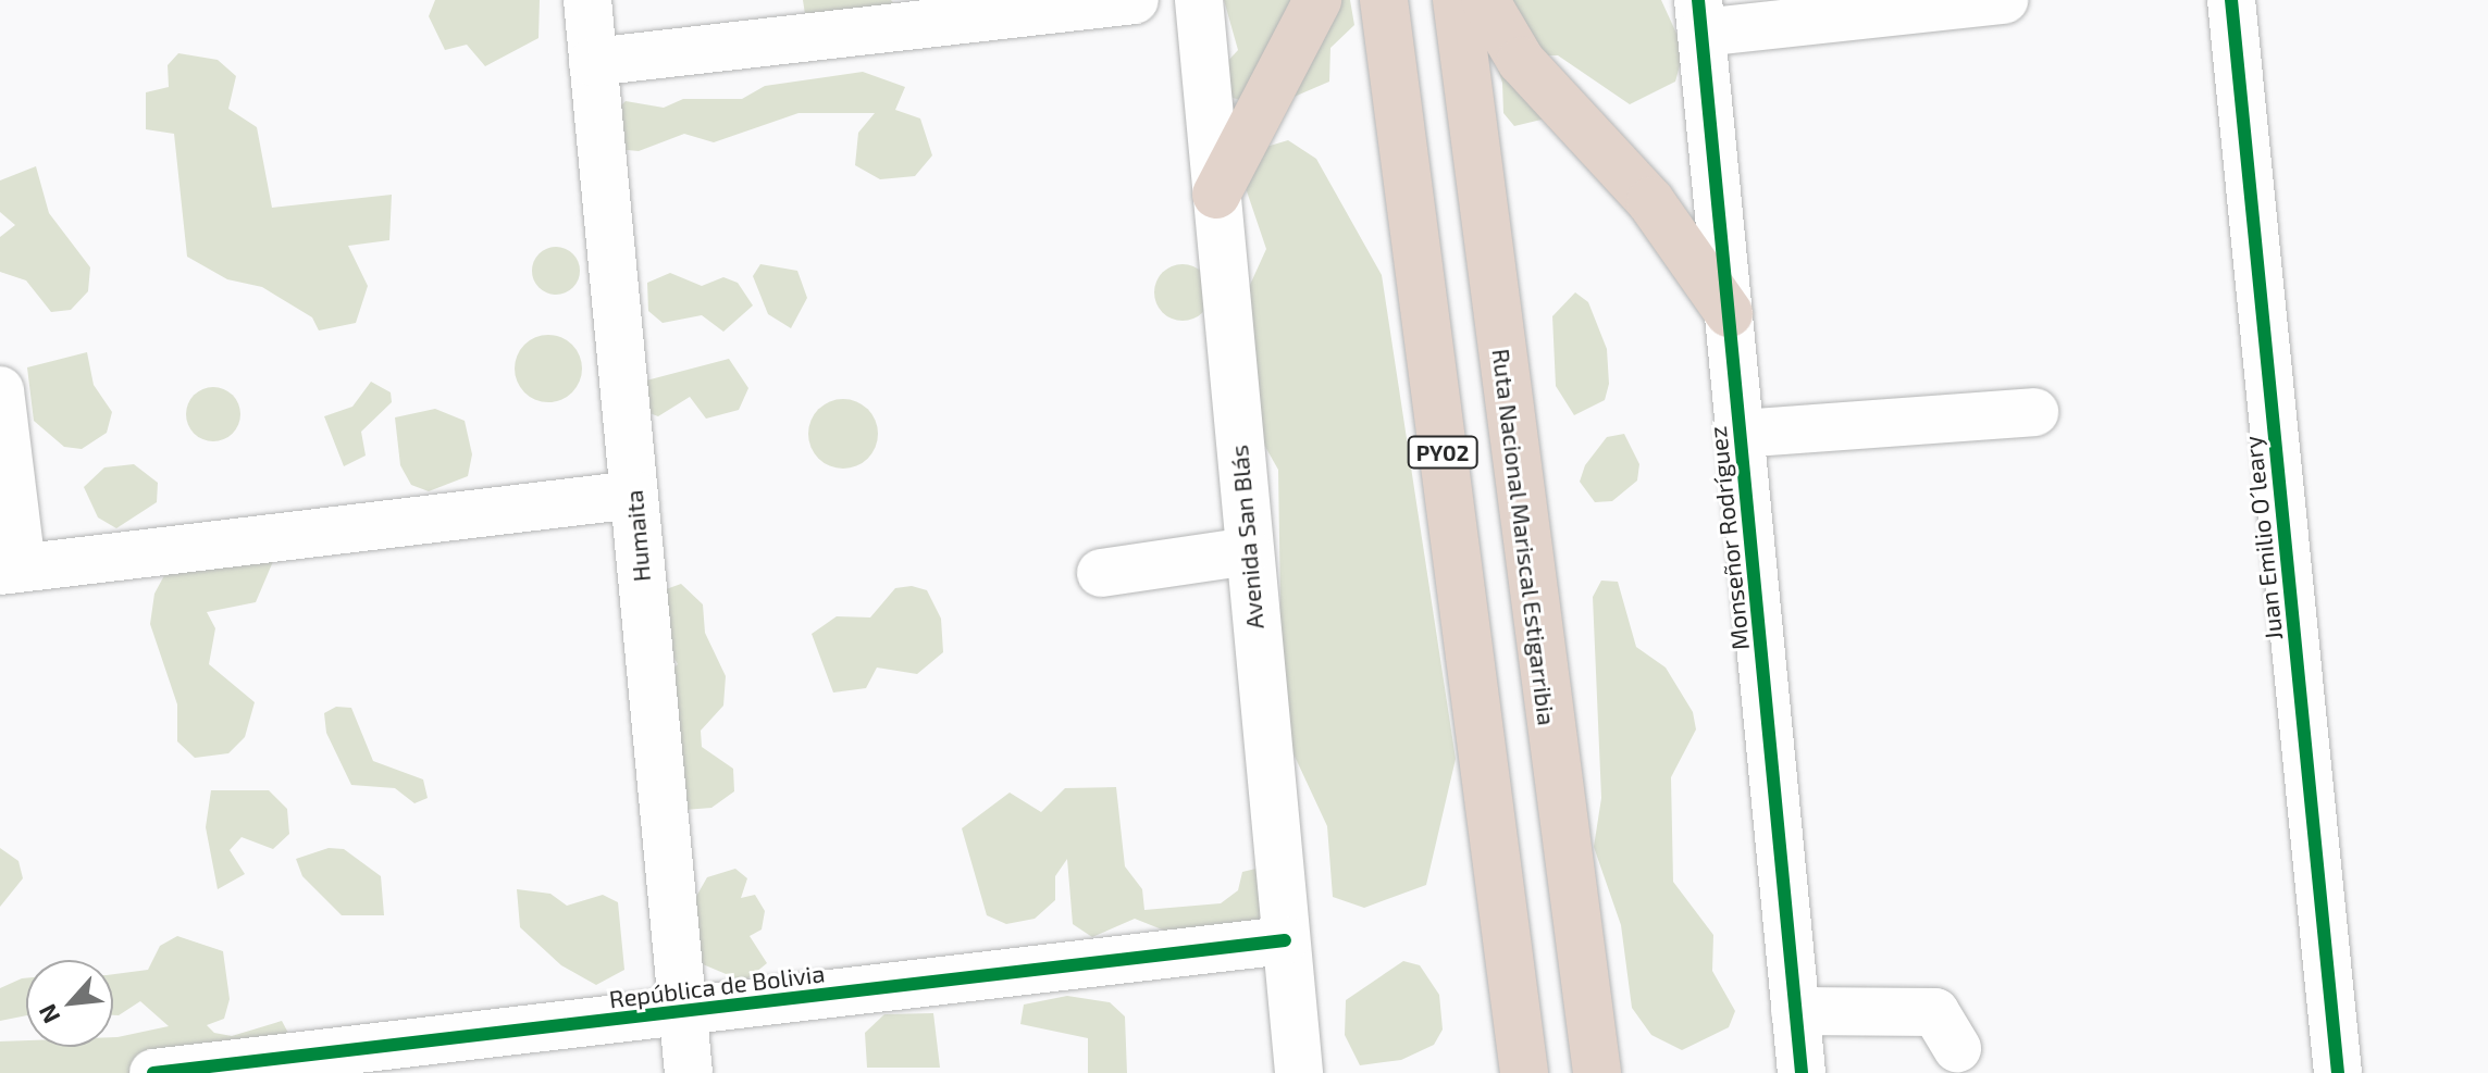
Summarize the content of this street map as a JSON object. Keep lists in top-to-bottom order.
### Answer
{
  "streets": {
    "highway": ["PY02", "Ruta Nacional Mariscal Estigarribia"],
    "street": [
      "Humaita",
      "Avenida San Blás",
      "Monseñor Rodríguez",
      "Juan Emilio O´leary",
      "República de Bolivia"
    ]
  },
  "crossings": [
    ["Humaita", "República de Bolivia"],
    ["Avenida San Blás", "República de Bolivia"]
  ],
  "north": "bottom left"
}
